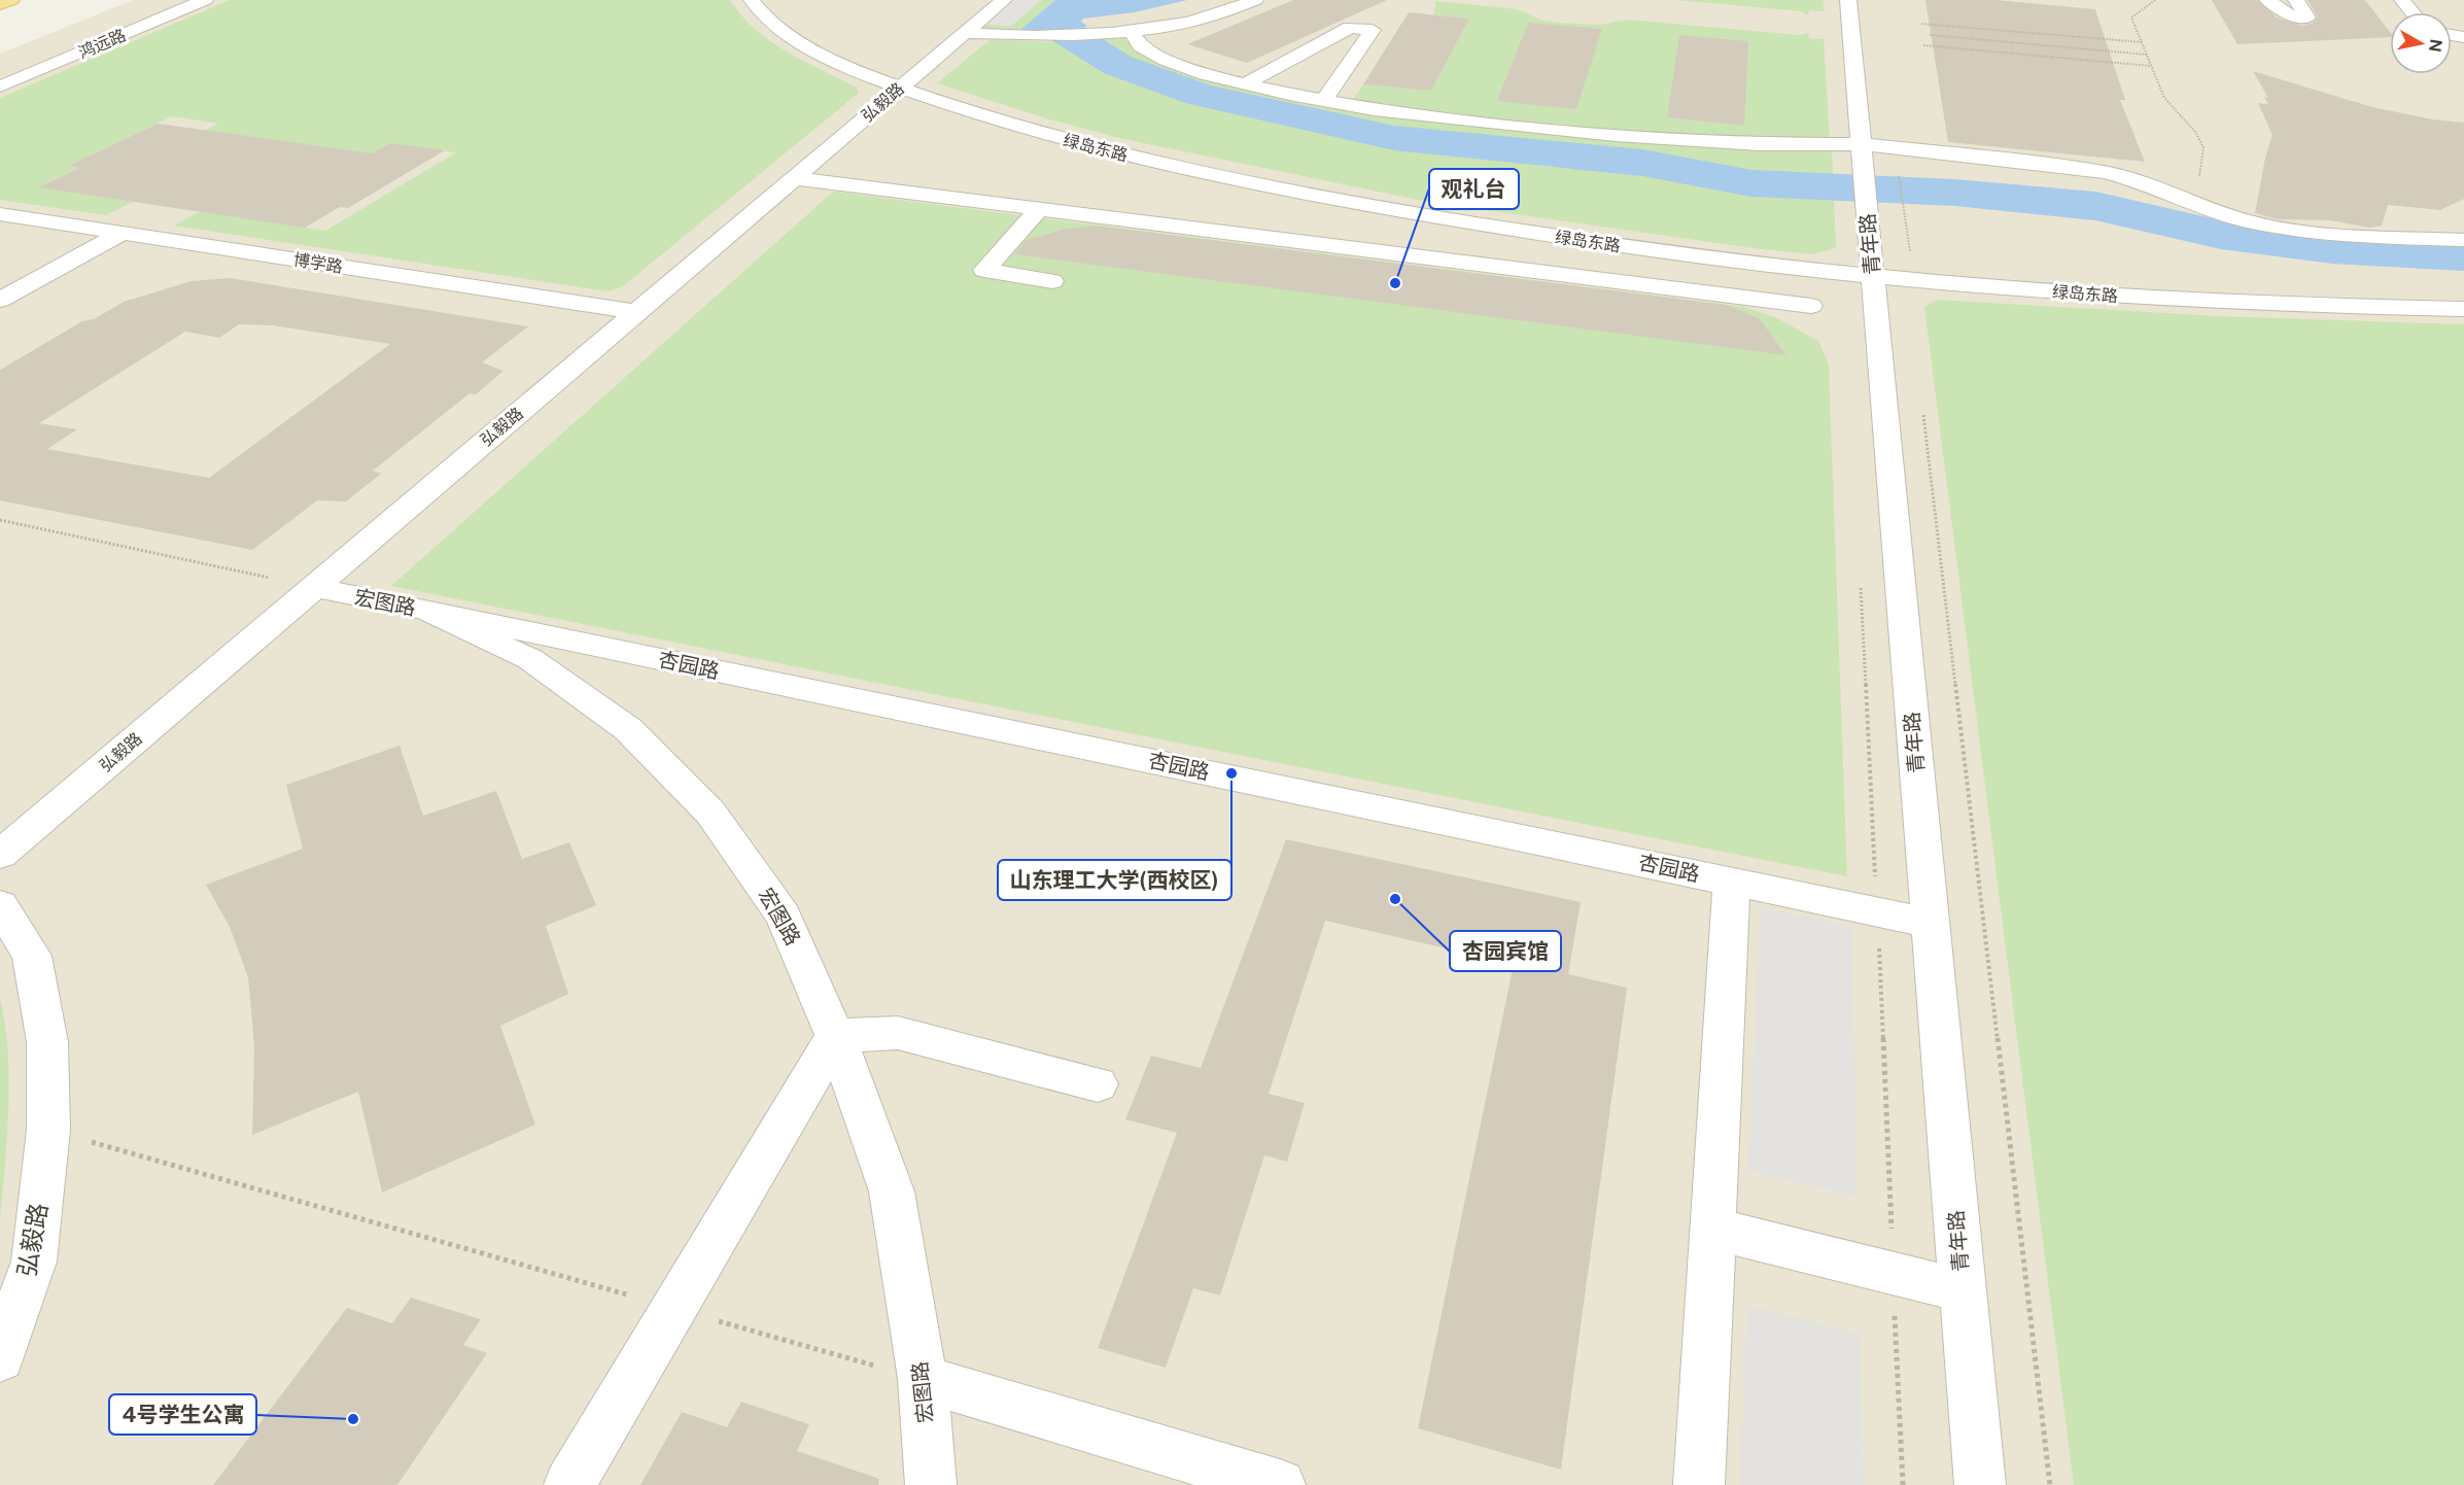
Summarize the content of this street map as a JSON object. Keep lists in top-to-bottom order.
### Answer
{
  "streets": {
    "street": [
      "鸿远路",
      "弘毅路",
      "绿岛东路",
      "青年路",
      "博学路",
      "宏图路",
      "杏园路"
    ]
  },
  "crossings": [
    ["弘毅路", "绿岛东路"],
    ["弘毅路", "博学路"],
    ["弘毅路", "宏图路"],
    ["绿岛东路", "青年路"],
    ["青年路", "杏园路"],
    ["宏图路", "杏园路"]
  ],
  "places": [
    "观礼台",
    "山东理工大学(西校区)",
    "杏园宾馆",
    "4号学生公寓"
  ],
  "north": "right"
}
